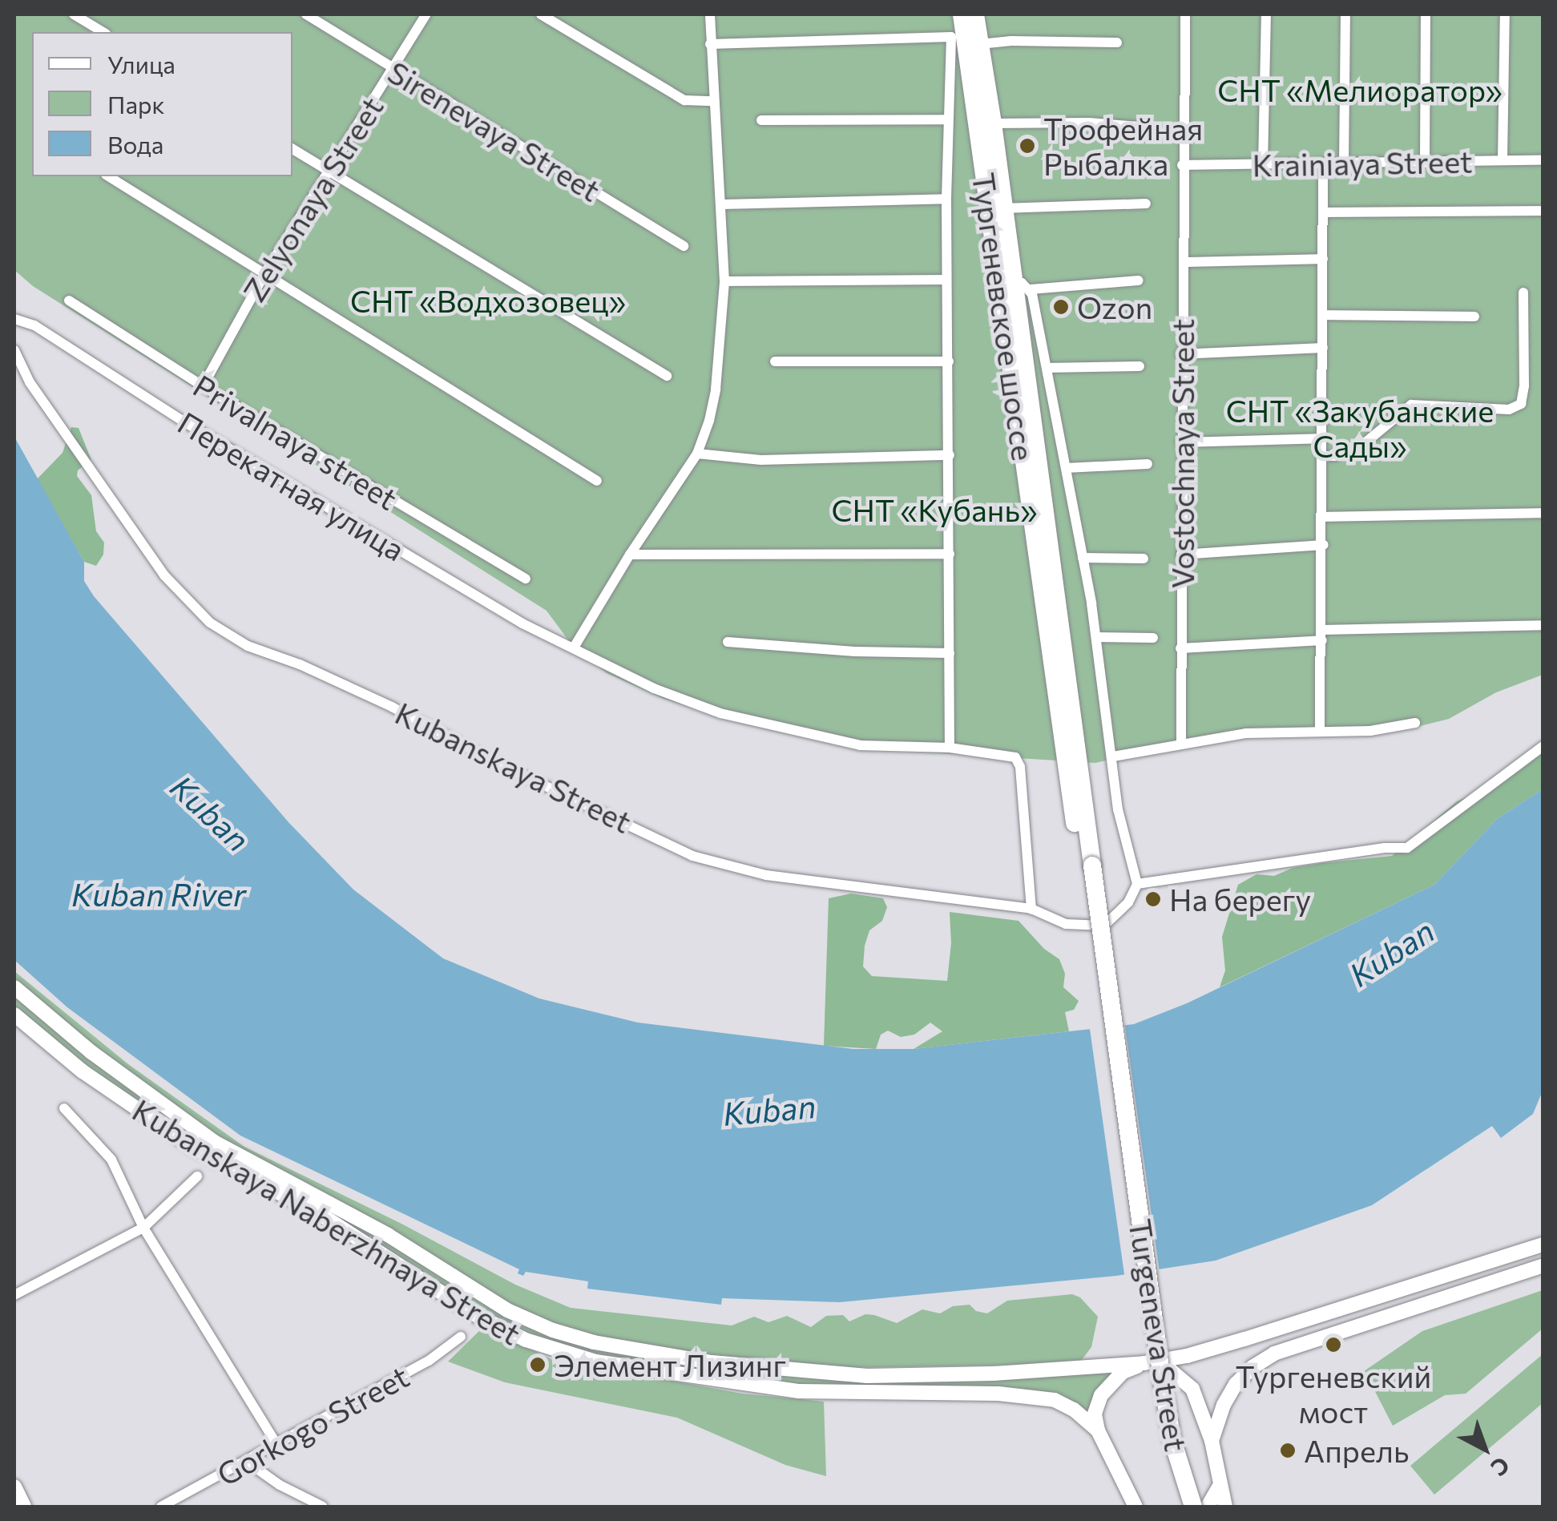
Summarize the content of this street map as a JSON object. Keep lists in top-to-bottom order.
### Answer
{
  "streets": {
    "highway": ["Тургеневское шоссе", "Turgeneva Street"],
    "main road": ["Kubanskaya Naberzhnaya Street"],
    "street": [
      "Sirenevaya Street",
      "Krainiaya Street",
      "Zelyonaya Street",
      "Privalnaya street",
      "Vostochnaya Street",
      "Перекатная улица",
      "Kubanskaya Street",
      "Gorkogo Street"
    ]
  },
  "crossings": [
    ["Sirenevaya Street", "Zelyonaya Street"],
    ["Krainiaya Street", "Vostochnaya Street"],
    ["Zelyonaya Street", "Privalnaya street"],
    ["Тургеневское шоссе", "Turgeneva Street"],
    ["Перекатная улица", "Kubanskaya Street"]
  ],
  "water": ["Kuban", "Kuban River"],
  "parks": [
    "СНТ «Мелиоратор»",
    "СНТ «Водхозовец»",
    "СНТ «Закубанские Сады»",
    "СНТ «Кубань»"
  ],
  "places": [
    "Трофейная Рыбалка",
    "Ozon",
    "На берегу",
    "Тургеневский мост",
    "Элемент Лизинг",
    "Апрель"
  ],
  "legend": ["Улица", "Парк", "Вода"],
  "north": "bottom right"
}
